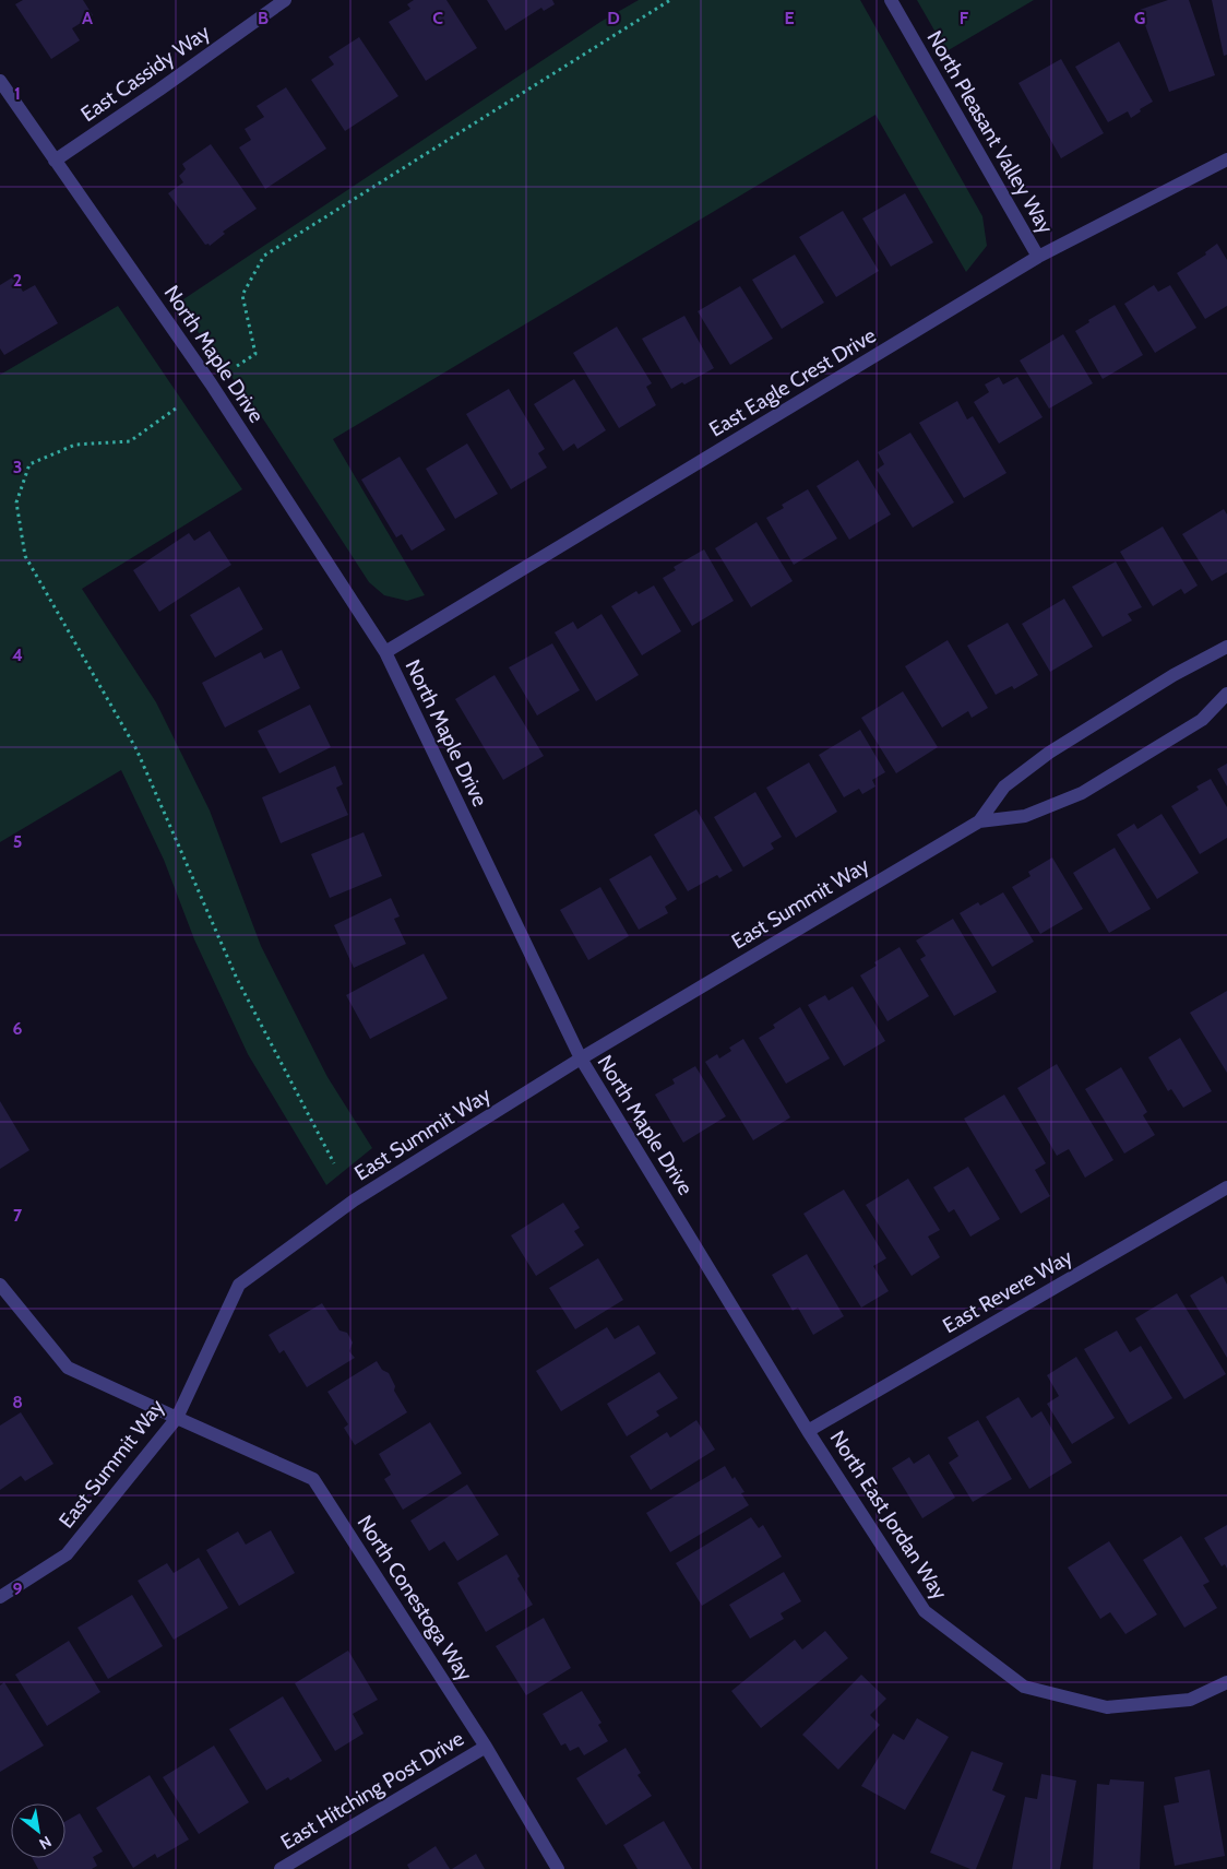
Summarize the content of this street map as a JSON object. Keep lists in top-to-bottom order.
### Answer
{
  "streets": {
    "street": [
      "East Cassidy Way",
      "North Pleasant Valley Way",
      "North Maple Drive",
      "East Eagle Crest Drive",
      "East Summit Way",
      "East Revere Way",
      "North East Jordan Way",
      "North Conestoga Way",
      "East Hitching Post Drive"
    ]
  },
  "crossings": [
    ["East Cassidy Way", "North Maple Drive"],
    ["North Pleasant Valley Way", "East Eagle Crest Drive"],
    ["North Maple Drive", "East Eagle Crest Drive"],
    ["North Maple Drive", "East Summit Way"],
    ["North Maple Drive", "East Revere Way"],
    ["North Maple Drive", "North East Jordan Way"],
    ["East Summit Way", "North Conestoga Way"],
    ["East Revere Way", "North East Jordan Way"],
    ["North Conestoga Way", "East Hitching Post Drive"]
  ],
  "north": "bottom right",
  "grid": {
    "columns": [
      "A",
      "B",
      "C",
      "D",
      "E",
      "F",
      "G"
    ],
    "rows": [
      "1",
      "2",
      "3",
      "4",
      "5",
      "6",
      "7",
      "8",
      "9"
    ]
  }
}
